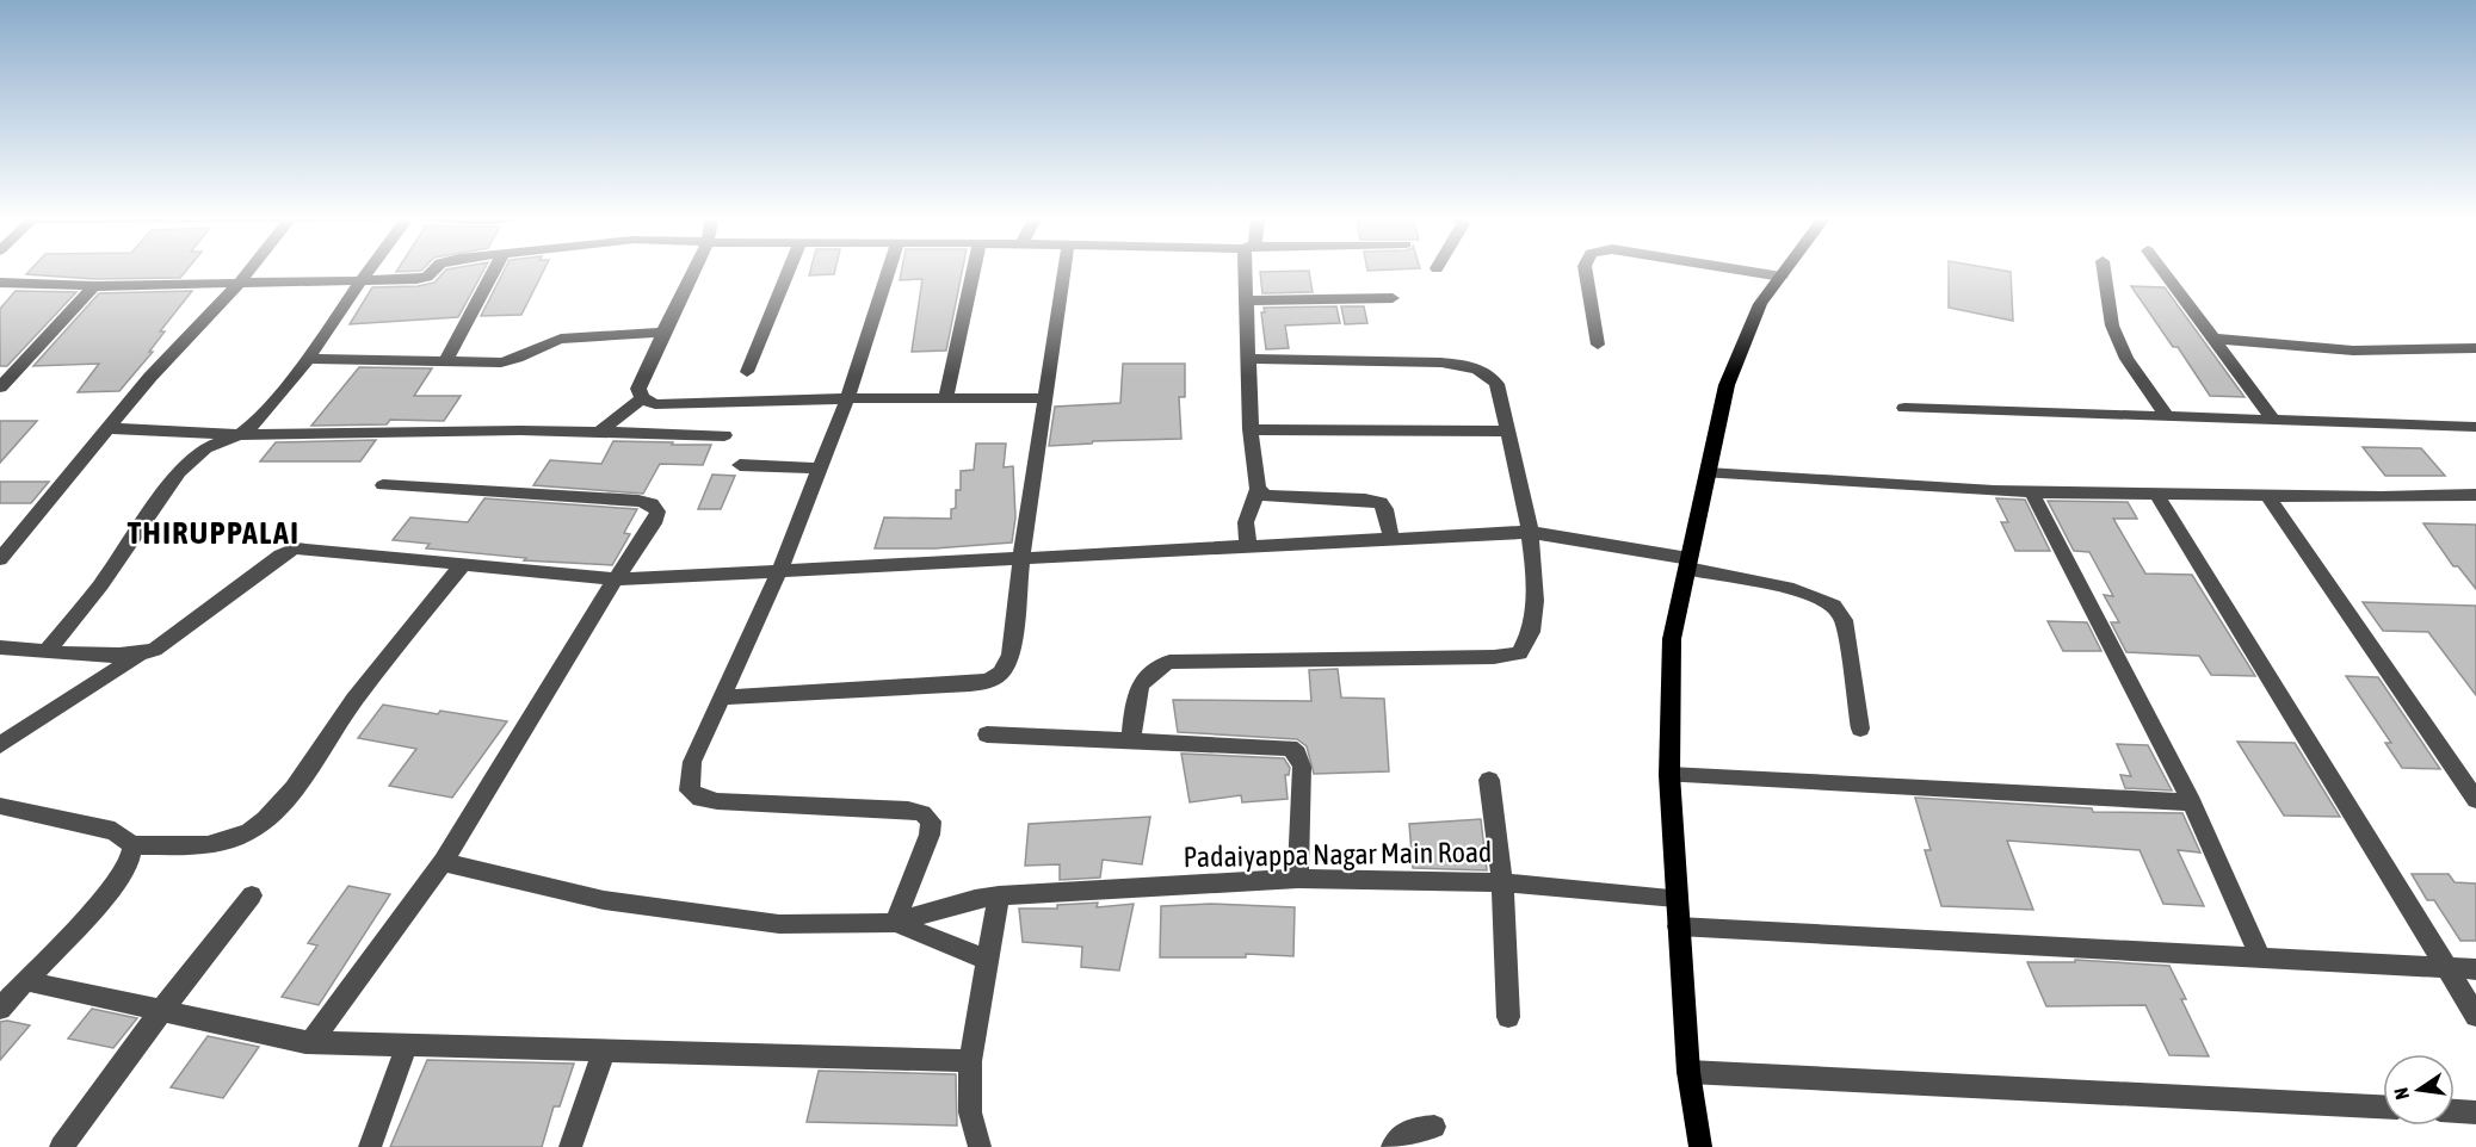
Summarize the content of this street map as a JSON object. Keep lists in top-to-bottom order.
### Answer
{
  "streets": {
    "street": ["Padaiyappa Nagar Main Road"]
  },
  "districts": ["THIRUPPALAI"],
  "north": "left"
}
